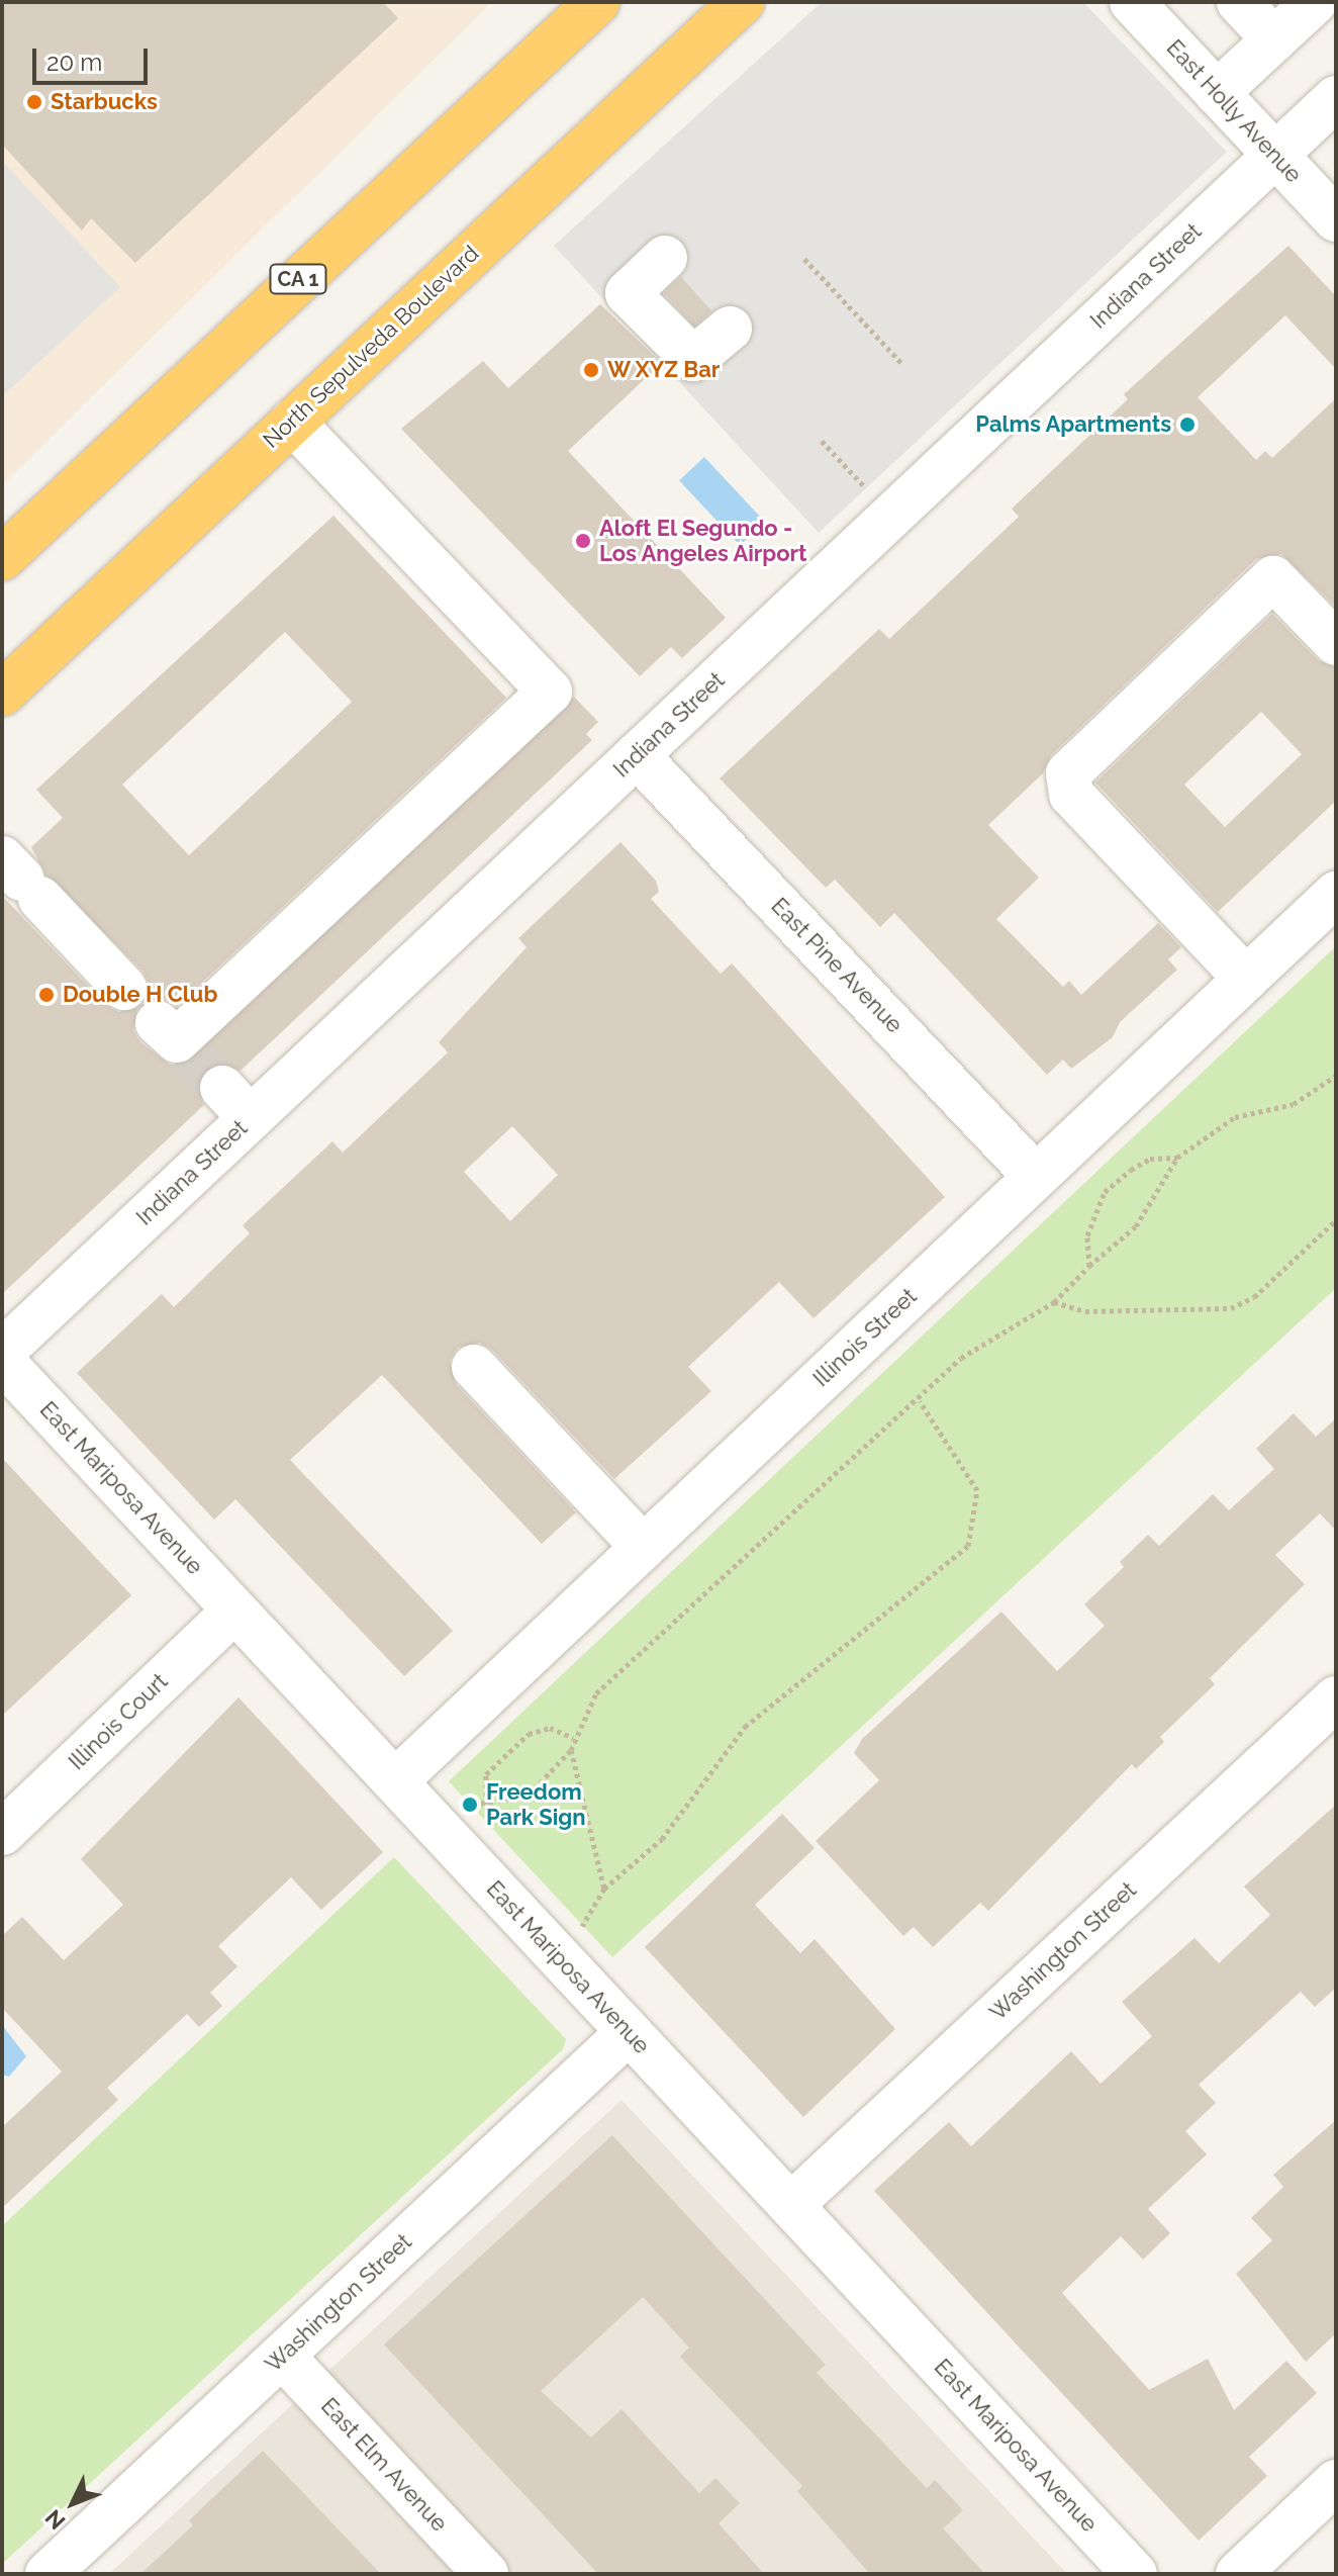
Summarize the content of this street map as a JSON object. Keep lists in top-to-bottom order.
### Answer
{
  "streets": {
    "highway": ["CA 1", "North Sepulveda Boulevard"],
    "street": [
      "East Holly Avenue",
      "Indiana Street",
      "East Pine Avenue",
      "Illinois Street",
      "East Mariposa Avenue",
      "Illinois Court",
      "Washington Street",
      "East Elm Avenue"
    ]
  },
  "crossings": [
    ["East Holly Avenue", "Indiana Street"],
    ["Indiana Street", "East Pine Avenue"],
    ["East Pine Avenue", "Illinois Street"],
    ["Illinois Street", "East Mariposa Avenue"],
    ["East Mariposa Avenue", "Illinois Court"],
    ["East Mariposa Avenue", "Washington Street"],
    ["Washington Street", "East Elm Avenue"]
  ],
  "places": [
    "Starbucks",
    "W XYZ Bar",
    "Palms Apartments",
    "Aloft El Segundo - Los Angeles Airport",
    "Double H Club",
    "Freedom Park Sign"
  ],
  "scale_bar": "20 m",
  "north": "bottom left"
}
